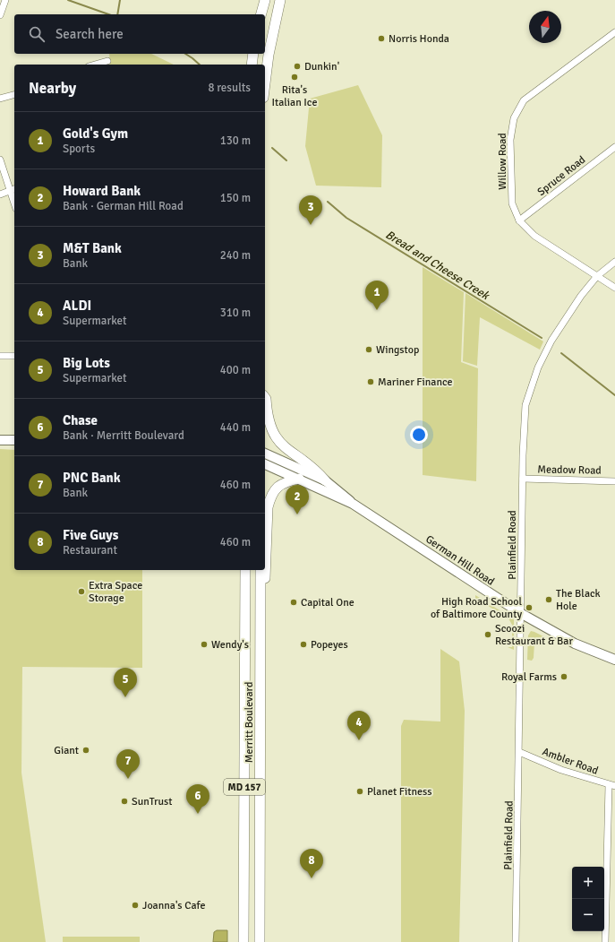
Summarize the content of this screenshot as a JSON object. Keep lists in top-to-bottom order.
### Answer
{
  "streets": {
    "main road": ["Merritt Boulevard", "MD 157"],
    "street": [
      "Willow Road",
      "Spruce Road",
      "Meadow Road",
      "Plainfield Road",
      "German Hill Road",
      "Ambler Road"
    ]
  },
  "crossings": [
    ["Willow Road", "Spruce Road"],
    ["Willow Road", "Plainfield Road"],
    ["Meadow Road", "Plainfield Road"],
    ["Plainfield Road", "German Hill Road"],
    ["Plainfield Road", "Ambler Road"]
  ],
  "water": ["Bread and Cheese Creek"],
  "places": [
    "Norris Honda",
    "Dunkin'",
    "Rita's Italian Ice",
    "Wingstop",
    "Mariner Finance",
    "Extra Space Storage",
    "The Black Hole",
    "Capital One",
    "High Road School of Baltimore County",
    "Scoozi Restaurant & Bar",
    "Wendy's",
    "Popeyes",
    "Royal Farms",
    "Giant",
    "Planet Fitness",
    "SunTrust",
    "Joanna's Cafe"
  ],
  "north": "top",
  "page": {
    "search": "Search here",
    "heading": ["Nearby", "8 results"],
    "list": [
      {
        "mark": "1",
        "name": "Gold's Gym",
        "note": "Sports",
        "value": "130 m"
      },
      {
        "mark": "2",
        "name": "Howard Bank",
        "note": "Bank · German Hill Road",
        "value": "150 m"
      },
      {
        "mark": "3",
        "name": "M&T Bank",
        "note": "Bank",
        "value": "240 m"
      },
      {
        "mark": "4",
        "name": "ALDI",
        "note": "Supermarket",
        "value": "310 m"
      },
      {
        "mark": "5",
        "name": "Big Lots",
        "note": "Supermarket",
        "value": "400 m"
      },
      {
        "mark": "6",
        "name": "Chase",
        "note": "Bank · Merritt Boulevard",
        "value": "440 m"
      },
      {
        "mark": "7",
        "name": "PNC Bank",
        "note": "Bank",
        "value": "460 m"
      },
      {
        "mark": "8",
        "name": "Five Guys",
        "note": "Restaurant",
        "value": "460 m"
      }
    ],
    "pins": [
      "3",
      "1",
      "2",
      "5",
      "4",
      "7",
      "6",
      "8"
    ],
    "map_buttons": ["+", "−"]
  }
}
